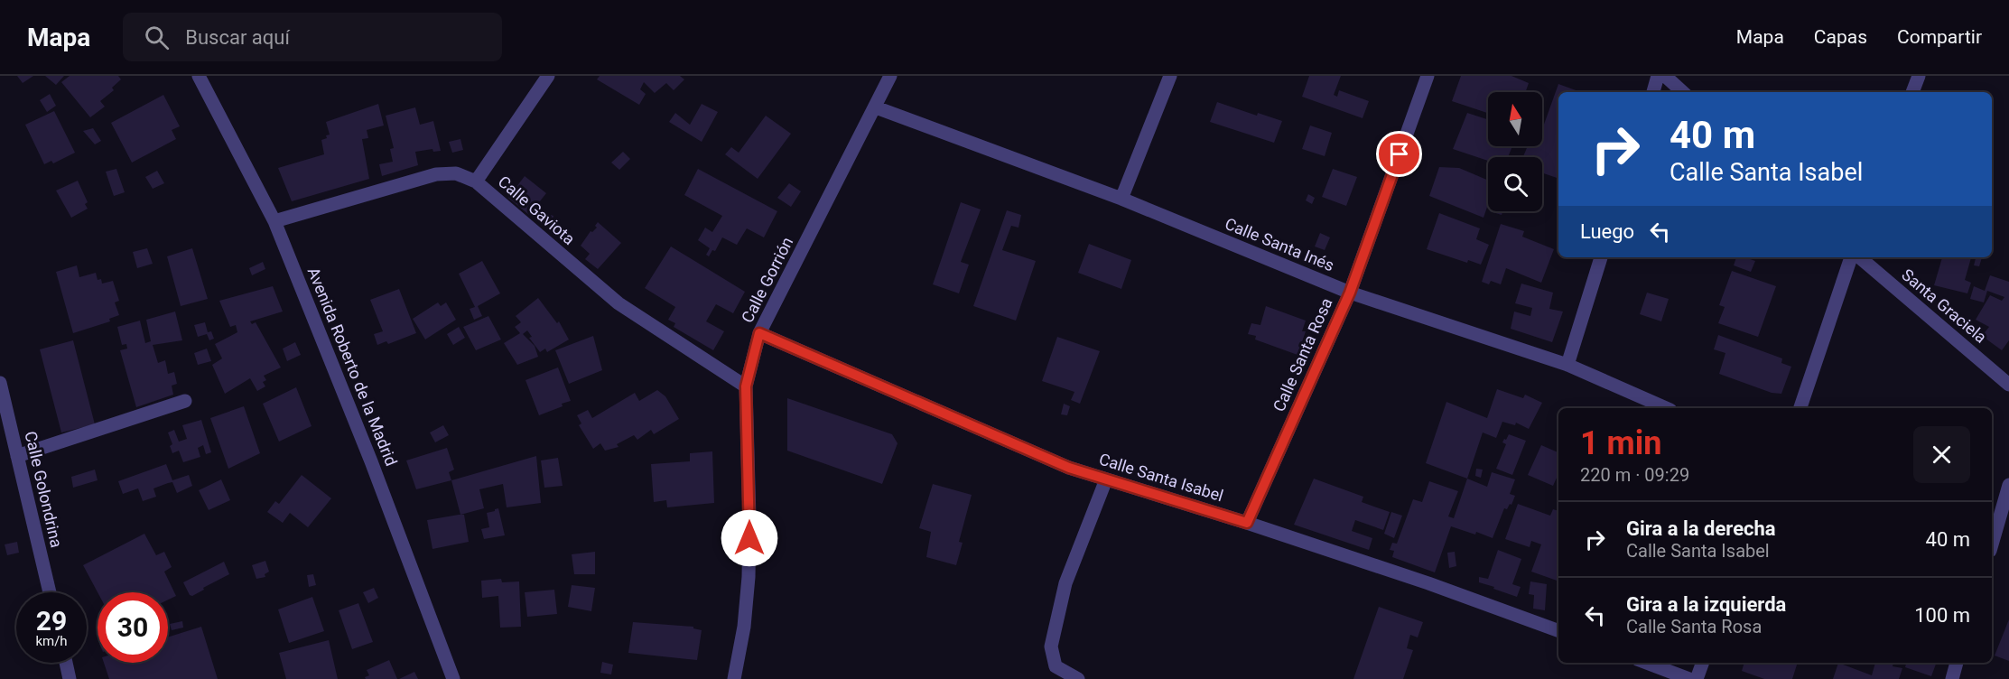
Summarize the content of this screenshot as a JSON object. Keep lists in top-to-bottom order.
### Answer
{
  "streets": {
    "street": [
      "Calle Gaviota",
      "Calle Santa Inés",
      "Calle Gorrión",
      "Santa Graciela",
      "Calle Santa Rosa",
      "Avenida Roberto de la Madrid",
      "Calle Santa Isabel",
      "Calle Golondrina"
    ]
  },
  "crossings": [
    ["Calle Gaviota", "Calle Gorrión"],
    ["Calle Gaviota", "Avenida Roberto de la Madrid"],
    ["Calle Santa Inés", "Calle Gorrión"],
    ["Calle Santa Inés", "Calle Santa Rosa"],
    ["Calle Gorrión", "Calle Santa Isabel"],
    ["Calle Santa Rosa", "Calle Santa Isabel"]
  ],
  "north": "top",
  "page": {
    "header": "Mapa",
    "search": "Buscar aquí",
    "nav": ["Mapa", "Capas", "Compartir"],
    "turn": ["40 m", "Calle Santa Isabel"],
    "then": "Luego",
    "heading": ["1 min", "220 m · 09:29"],
    "list": [
      {
        "name": "Gira a la derecha",
        "note": "Calle Santa Isabel",
        "value": "40 m"
      },
      {
        "name": "Gira a la izquierda",
        "note": "Calle Santa Rosa",
        "value": "100 m"
      }
    ],
    "speed": "29 km/h",
    "limit": "30"
  }
}
